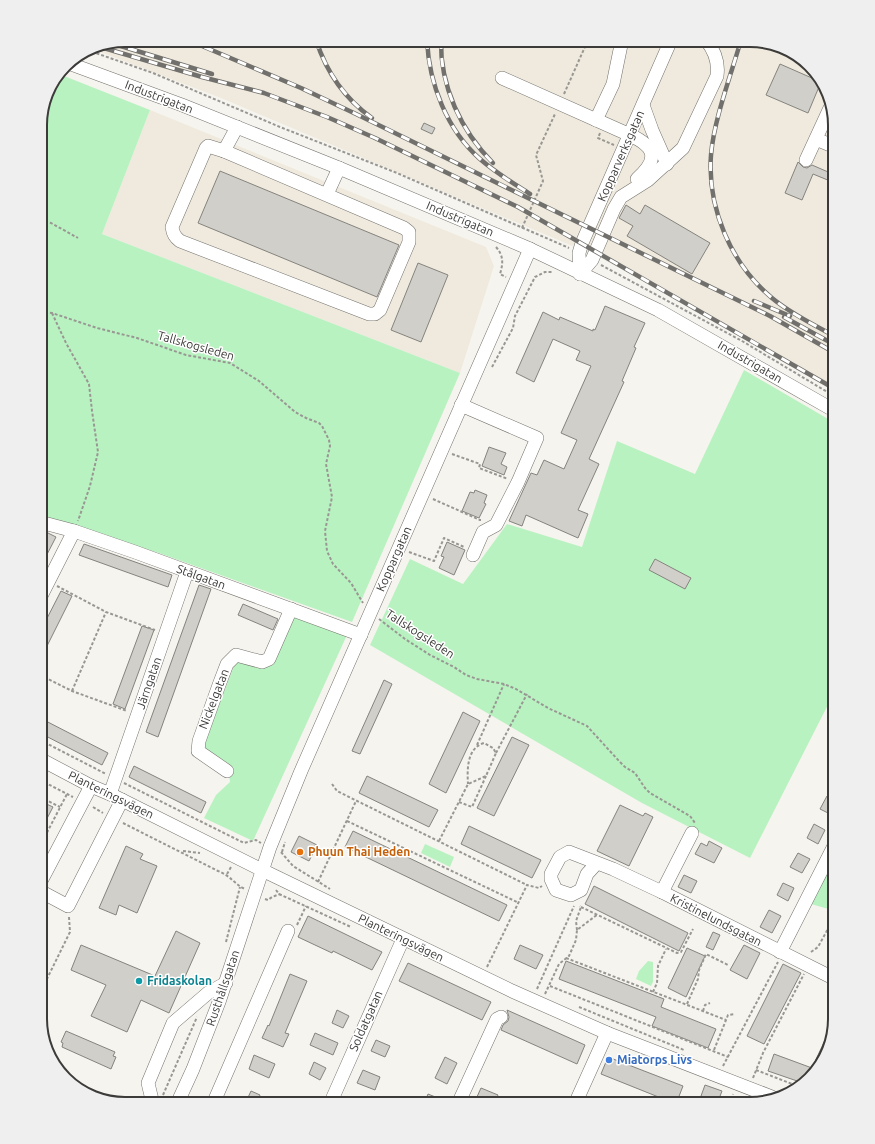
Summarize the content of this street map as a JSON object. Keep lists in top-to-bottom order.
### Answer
{
  "streets": {
    "street": [
      "Industrigatan",
      "Kopparverksgatan",
      "Koppargatan",
      "Stålgatan",
      "Järngatan",
      "Nickelgatan",
      "Planteringsvägen",
      "Kristinelundsgatan",
      "Rusthållsgatan",
      "Soldatgatan"
    ],
    "path": ["Tallskogsleden"]
  },
  "crossings": [
    ["Industrigatan", "Kopparverksgatan"],
    ["Industrigatan", "Koppargatan"],
    ["Tallskogsleden", "Koppargatan"],
    ["Koppargatan", "Stålgatan"],
    ["Koppargatan", "Planteringsvägen"],
    ["Koppargatan", "Rusthållsgatan"],
    ["Stålgatan", "Järngatan"],
    ["Stålgatan", "Nickelgatan"],
    ["Järngatan", "Planteringsvägen"],
    ["Planteringsvägen", "Rusthållsgatan"],
    ["Planteringsvägen", "Soldatgatan"]
  ],
  "places": ["Phuun Thai Heden", "Fridaskolan", "Miatorps Livs"]
}
